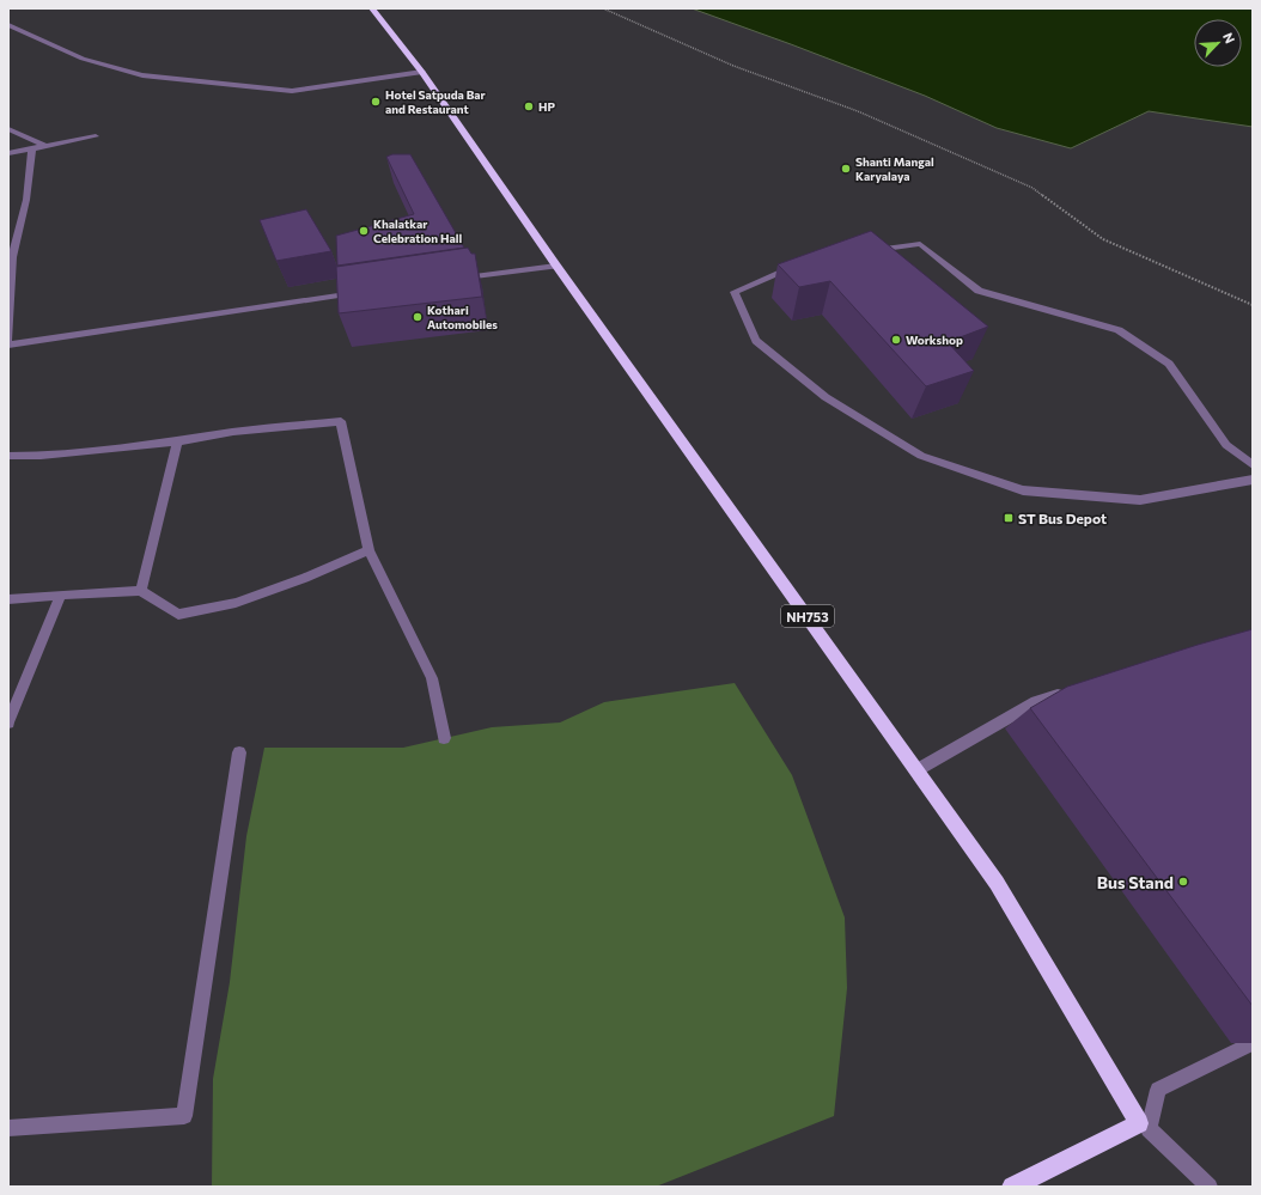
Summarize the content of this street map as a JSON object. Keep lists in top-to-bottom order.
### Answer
{
  "streets": {
    "highway": ["NH753"]
  },
  "places": {
    "other": [
      "Hotel Satpuda Bar and Restaurant",
      "HP",
      "Shanti Mangal Karyalaya",
      "Khalatkar Celebration Hall",
      "Kothari Automobiles",
      "Workshop",
      "Bus Stand"
    ],
    "transit": ["ST Bus Depot"]
  },
  "north": "top right"
}
